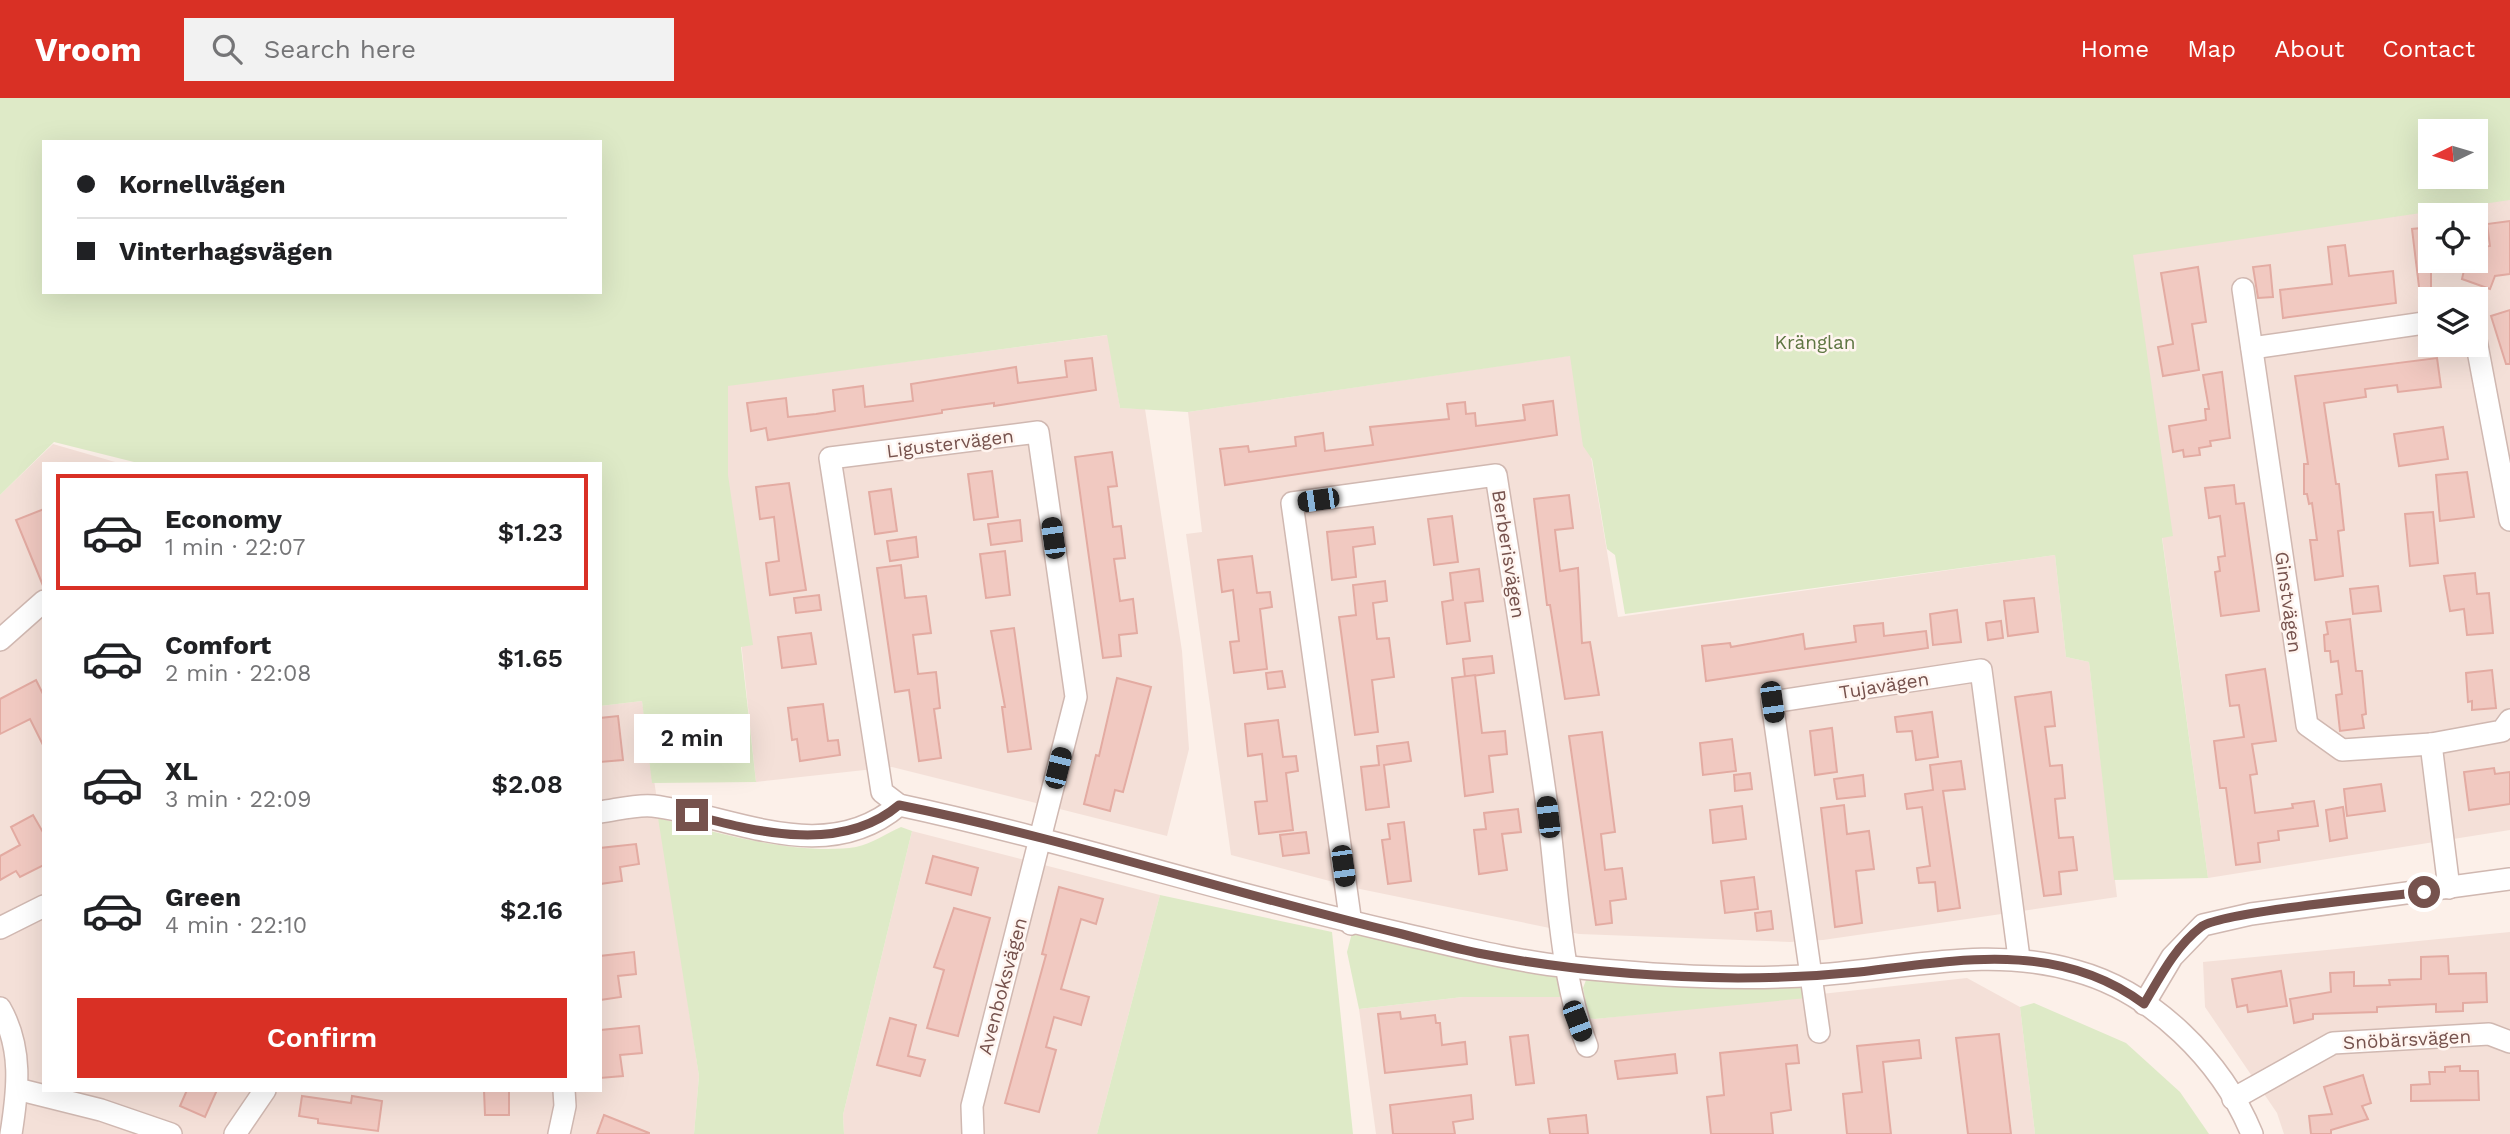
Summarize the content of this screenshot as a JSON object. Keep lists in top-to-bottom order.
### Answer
{
  "streets": {
    "street": [
      "Ligustervägen",
      "Berberisvägen",
      "Ginstvägen",
      "Tujavägen",
      "Avenboksvägen",
      "Snöbärsvägen"
    ]
  },
  "crossings": [
    ["Ligustervägen", "Avenboksvägen"]
  ],
  "parks": ["Kränglan"],
  "north": "left",
  "page": {
    "header": "Vroom",
    "search": "Search here",
    "nav": [
      "Home",
      "Map",
      "About",
      "Contact"
    ],
    "banner": ["Kornellvägen", "Vinterhagsvägen"],
    "list": [
      {
        "name": "Economy",
        "note": "1 min · 22:07",
        "value": "$1.23"
      },
      {
        "name": "Comfort",
        "note": "2 min · 22:08",
        "value": "$1.65"
      },
      {
        "name": "XL",
        "note": "3 min · 22:09",
        "value": "$2.08"
      },
      {
        "name": "Green",
        "note": "4 min · 22:10",
        "value": "$2.16"
      }
    ],
    "bubble": "2 min",
    "buttons": "Confirm"
  }
}
